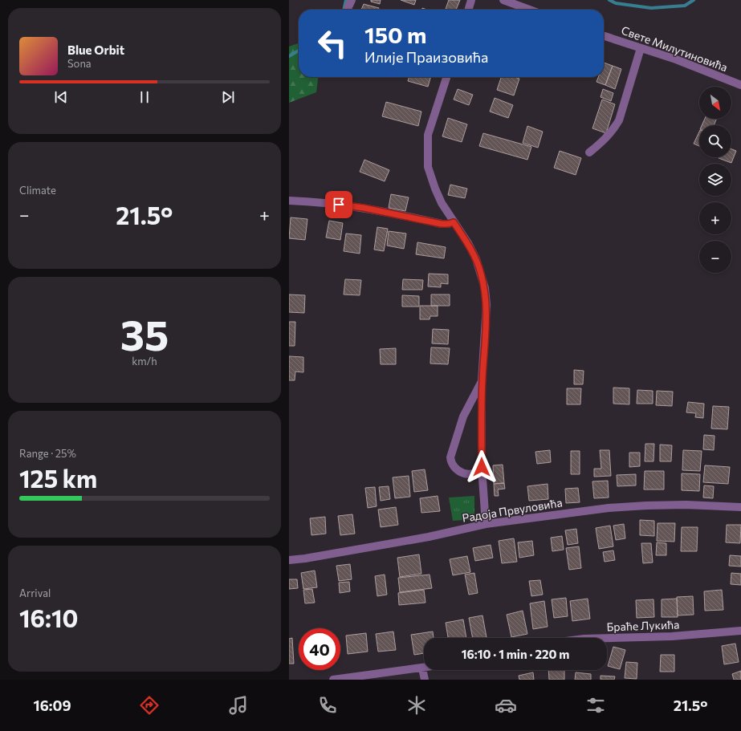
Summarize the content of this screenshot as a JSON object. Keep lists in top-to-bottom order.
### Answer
{
  "streets": {
    "street": ["Свете Милутиновића", "Радоја Првуловића", "Браће Лукића"]
  },
  "north": "bottom right",
  "page": {
    "turn": ["150 m", "Илије Праизовића"],
    "song": ["Blue Orbit", "Sona"],
    "map_buttons": ["+", "−"],
    "tile": [
      "Climate",
      ["35", "km/h"],
      ["Range · 25%", "125 km"],
      ["Arrival", "16:10"]
    ],
    "heat": ["−", "21.5°", "+"],
    "limit": "40",
    "trip": "16:10 · 1 min · 220 m",
    "tabs": ["16:09", "21.5°"]
  }
}
